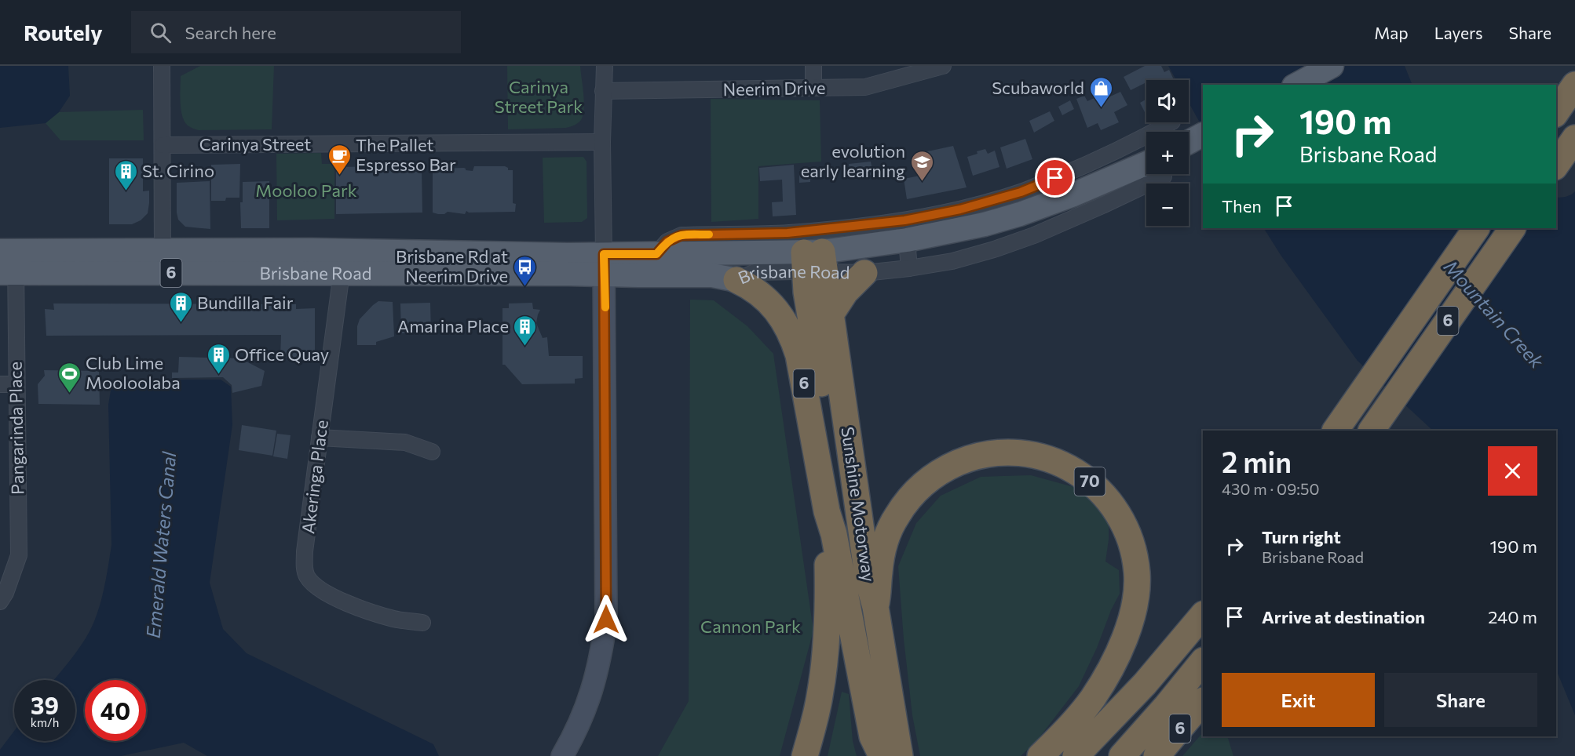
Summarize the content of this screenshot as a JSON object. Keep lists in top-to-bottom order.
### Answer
{
  "streets": {
    "highway": ["6", "70", "Sunshine Motorway"],
    "main road": ["Brisbane Road"],
    "street": [
      "Neerim Drive",
      "Carinya Street",
      "Pangarinda Place",
      "Akeringa Place"
    ]
  },
  "crossings": [
    ["6", "Brisbane Road"],
    ["6", "Sunshine Motorway"],
    ["Brisbane Road", "Pangarinda Place"],
    ["Brisbane Road", "Akeringa Place"],
    ["Brisbane Road", "Sunshine Motorway"],
    ["70", "Sunshine Motorway"]
  ],
  "water": ["Mountain Creek", "Emerald Waters Canal"],
  "parks": ["Carinya Street Park", "Mooloo Park", "Cannon Park"],
  "places": {
    "shop": ["Scubaworld"],
    "cafe": ["The Pallet Espresso Bar"],
    "school or university": ["evolution early learning"],
    "building": [
      "St. Cirino",
      "Bundilla Fair",
      "Amarina Place",
      "Office Quay"
    ],
    "bus stop": ["Brisbane Rd at Neerim Drive"],
    "sports": ["Club Lime Mooloolaba"]
  },
  "page": {
    "header": "Routely",
    "search": "Search here",
    "nav": ["Map", "Layers", "Share"],
    "map_buttons": ["+", "−"],
    "turn": ["190 m", "Brisbane Road"],
    "then": "Then",
    "heading": ["2 min", "430 m · 09:50"],
    "list": [
      {
        "name": "Turn right",
        "note": "Brisbane Road",
        "value": "190 m"
      },
      {
        "name": "Arrive at destination",
        "value": "240 m"
      }
    ],
    "buttons": ["Exit", "Share"],
    "speed": "39 km/h",
    "limit": "40"
  }
}
